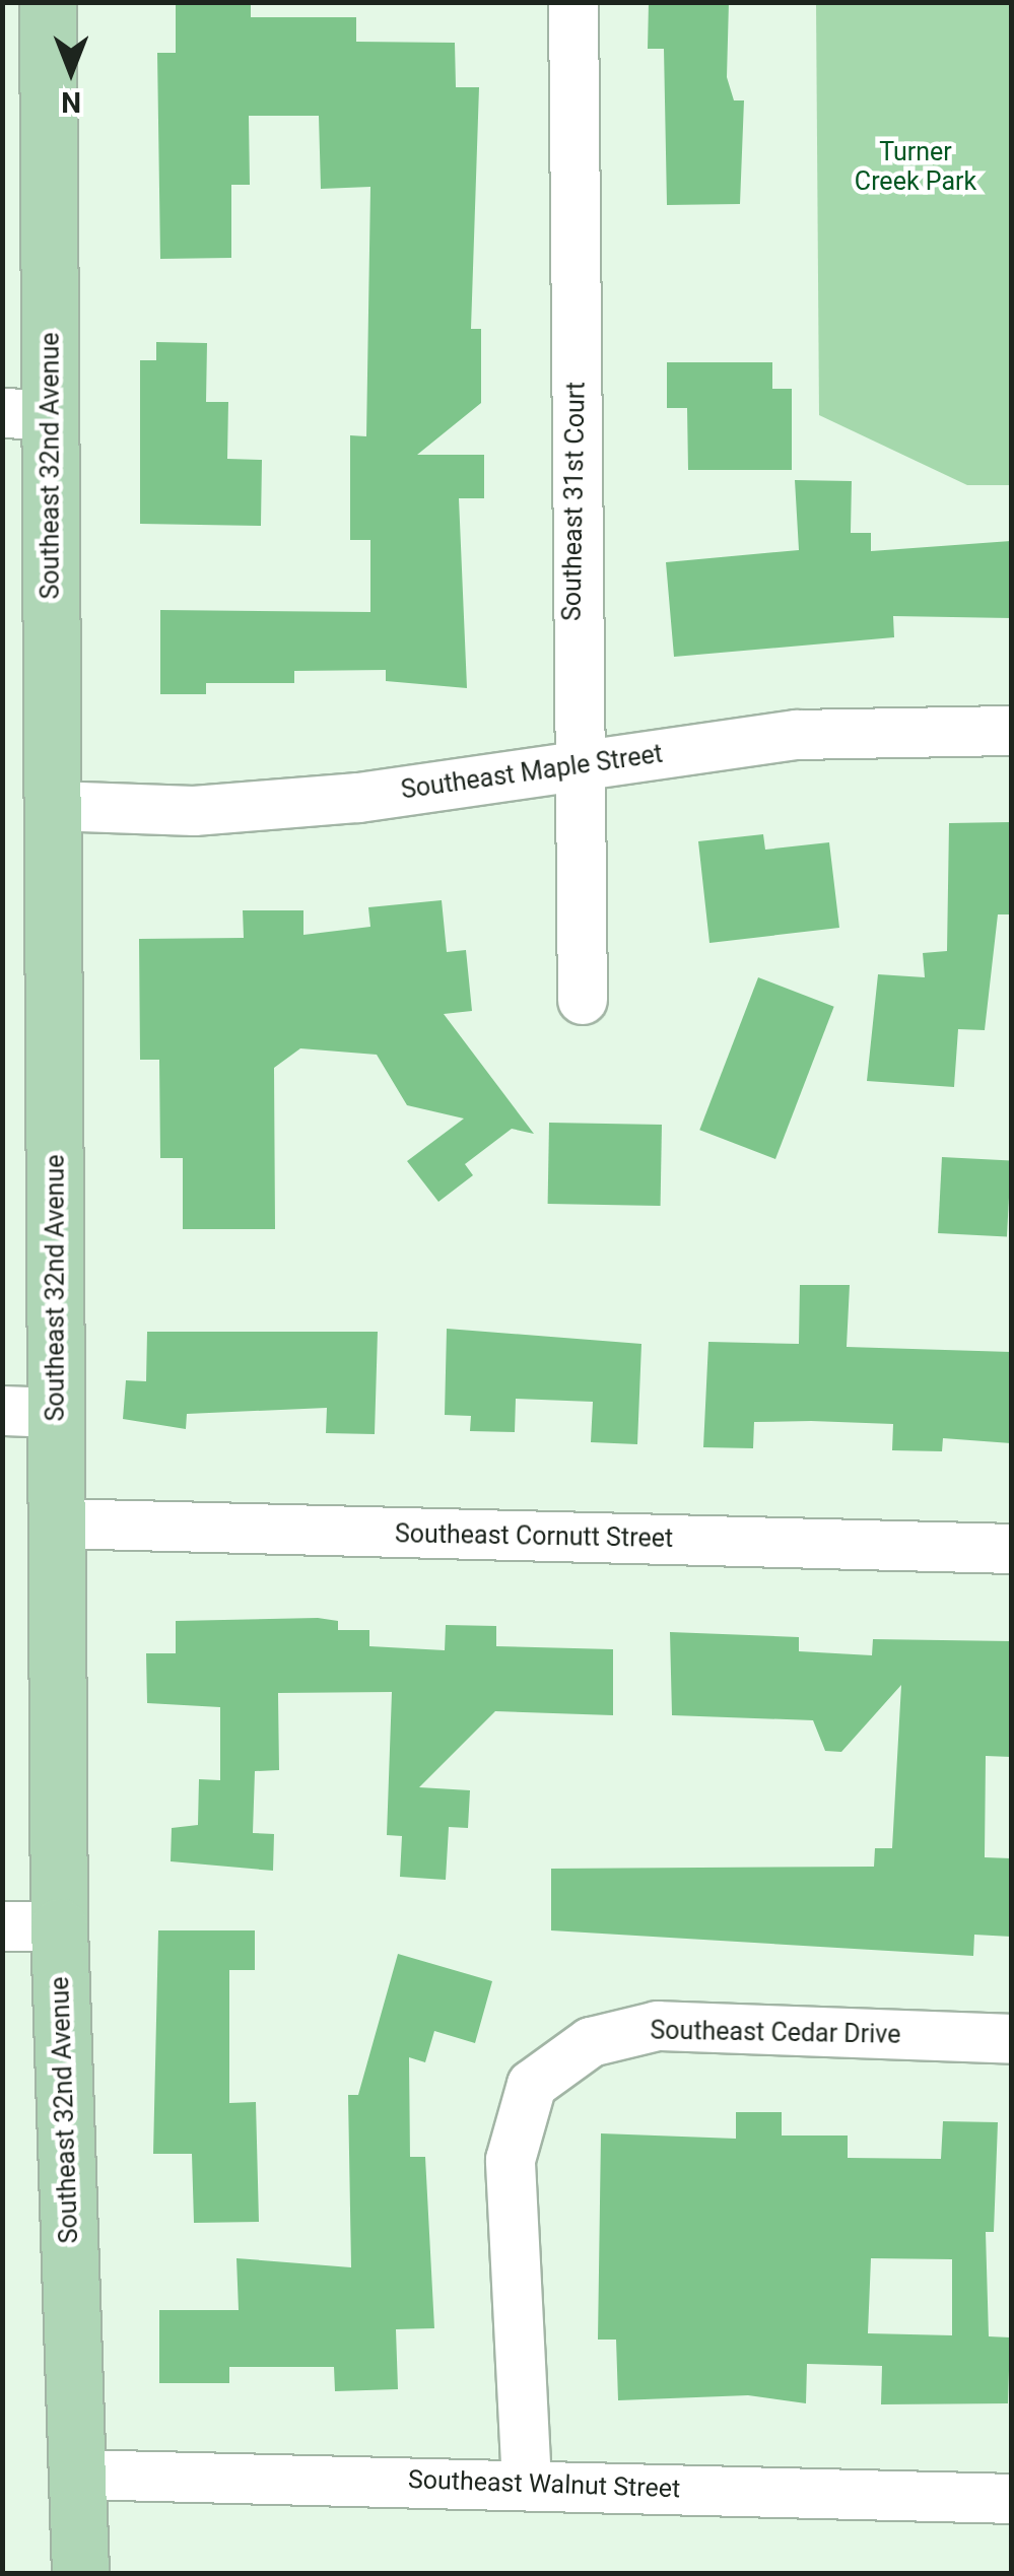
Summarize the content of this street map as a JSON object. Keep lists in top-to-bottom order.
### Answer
{
  "streets": {
    "main road": ["Southeast 32nd Avenue"],
    "street": [
      "Southeast 31st Court",
      "Southeast Maple Street",
      "Southeast Cornutt Street",
      "Southeast Cedar Drive",
      "Southeast Walnut Street"
    ]
  },
  "crossings": [
    ["Southeast 32nd Avenue", "Southeast Maple Street"],
    ["Southeast 32nd Avenue", "Southeast Cornutt Street"],
    ["Southeast 32nd Avenue", "Southeast Walnut Street"],
    ["Southeast 31st Court", "Southeast Maple Street"],
    ["Southeast Cedar Drive", "Southeast Walnut Street"]
  ],
  "parks": ["Turner Creek Park"],
  "north": "bottom"
}
